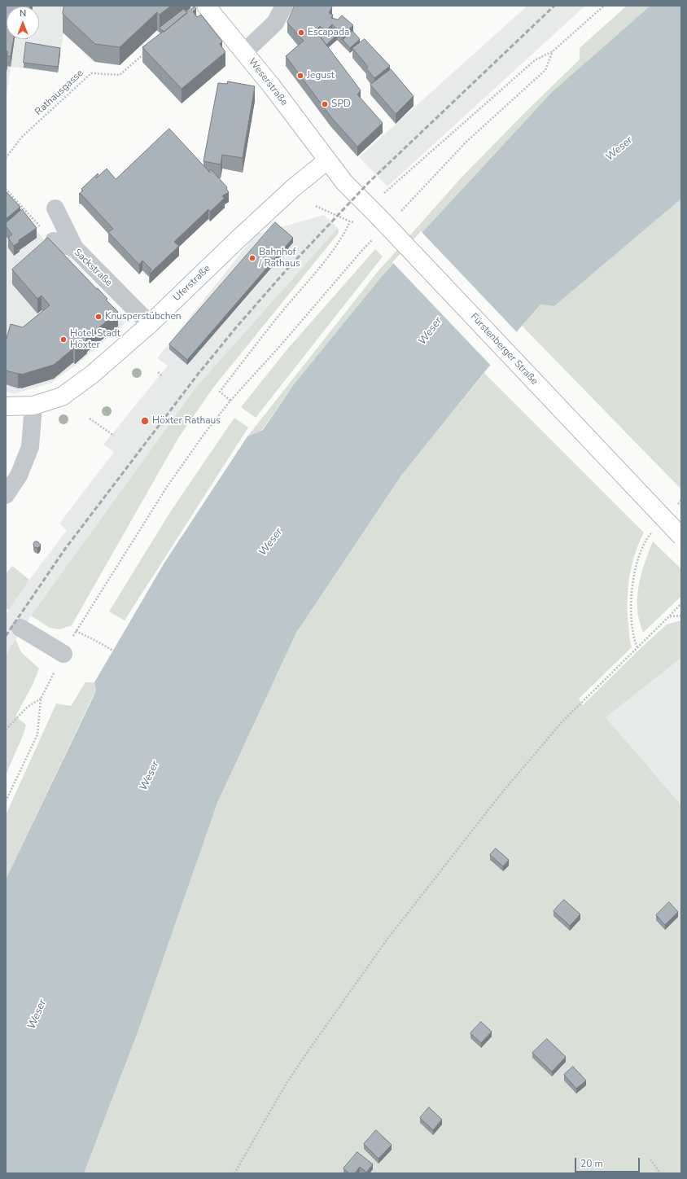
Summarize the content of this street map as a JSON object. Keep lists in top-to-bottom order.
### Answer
{
  "streets": {
    "main road": ["Weserstraße", "Uferstraße", "Fürstenberger Straße"],
    "street": ["Sackstraße"],
    "path": ["Rathausgasse"]
  },
  "crossings": [
    ["Weserstraße", "Uferstraße"],
    ["Weserstraße", "Fürstenberger Straße"],
    ["Sackstraße", "Uferstraße"],
    ["Uferstraße", "Fürstenberger Straße"]
  ],
  "water": ["Weser"],
  "places": [
    "Escapada",
    "Jegust",
    "SPD",
    "Bahnhof / Rathaus",
    "Knusperstübchen",
    "Hotel Stadt Höxter",
    "Höxter Rathaus"
  ],
  "scale_bar": "20 m",
  "north": "top"
}
